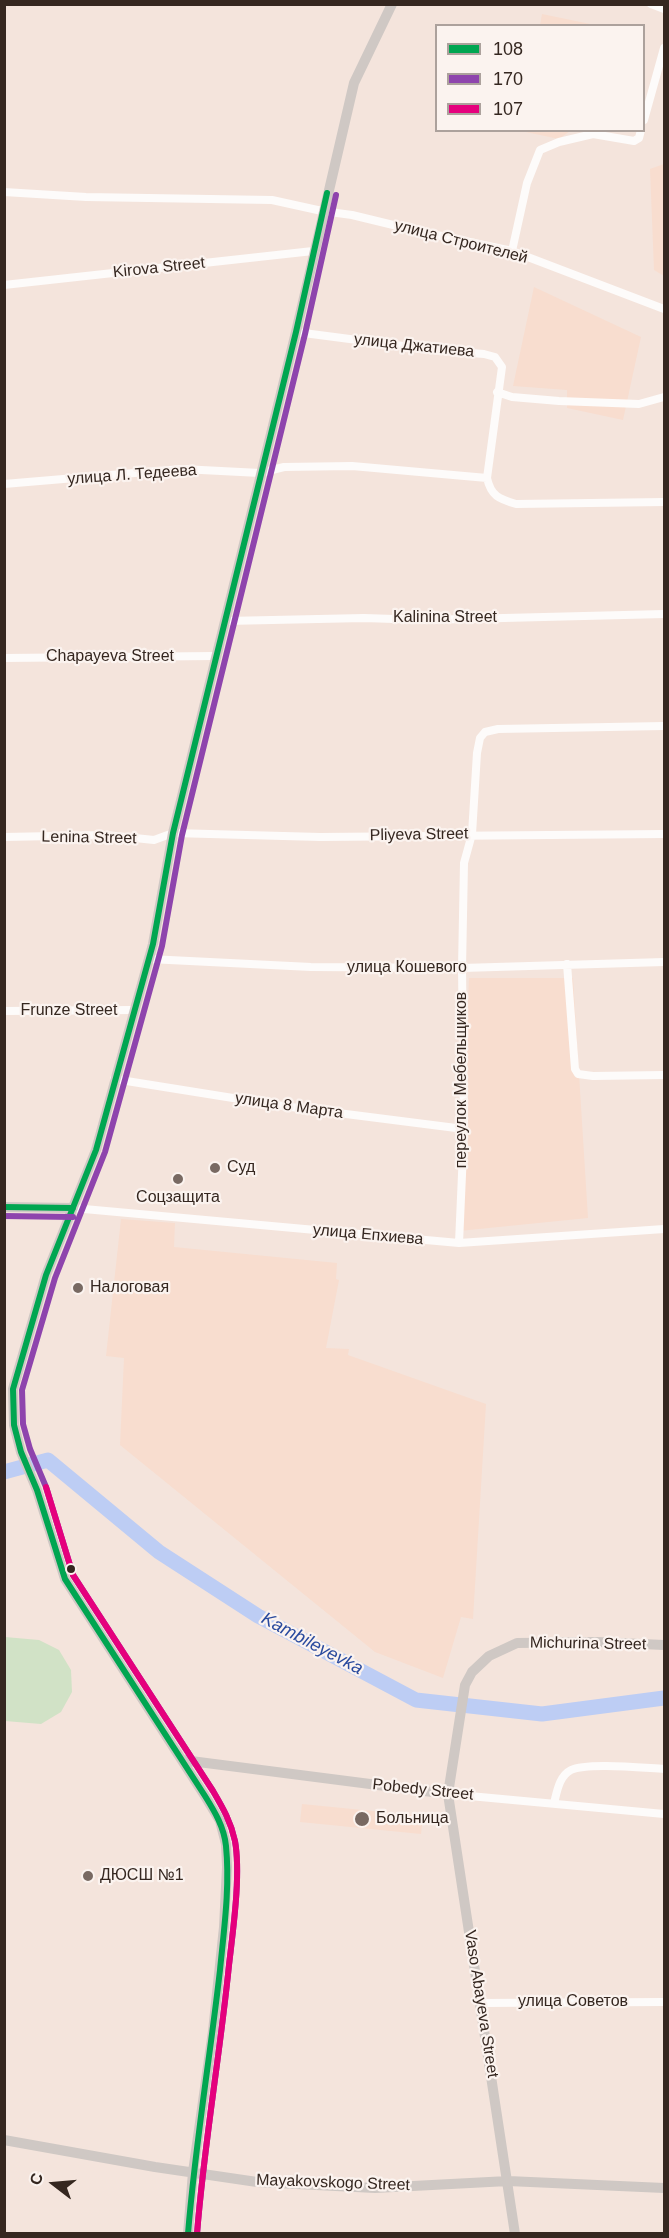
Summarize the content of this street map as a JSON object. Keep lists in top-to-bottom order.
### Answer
{
  "streets": {
    "main road": [
      "Michurina Street",
      "Pobedy Street",
      "Vaso Abayeva Street",
      "Mayakovskogo Street"
    ],
    "street": [
      "улица Строителей",
      "Kirova Street",
      "улица Джатиева",
      "улица Л. Тедеева",
      "Kalinina Street",
      "Chapayeva Street",
      "Pliyeva Street",
      "Lenina Street",
      "улица Кошевого",
      "Frunze Street",
      "переулок Мебельщиков",
      "улица 8 Марта",
      "улица Епхиева",
      "улица Советов"
    ]
  },
  "crossings": [
    ["улица Джатиева", "улица Л. Тедеева"],
    ["Pliyeva Street", "Lenina Street"],
    ["Pliyeva Street", "переулок Мебельщиков"],
    ["улица Кошевого", "переулок Мебельщиков"],
    ["переулок Мебельщиков", "улица 8 Марта"],
    ["переулок Мебельщиков", "улица Епхиева"],
    ["Michurina Street", "Vaso Abayeva Street"],
    ["Pobedy Street", "Vaso Abayeva Street"],
    ["улица Советов", "Vaso Abayeva Street"],
    ["Vaso Abayeva Street", "Mayakovskogo Street"]
  ],
  "water": ["Kambileyevka"],
  "places": [
    "Суд",
    "Соцзащита",
    "Налоговая",
    "Больница",
    "ДЮСШ №1"
  ],
  "lines": ["transit line 108", "transit line 170", "transit line 107"],
  "legend": ["108", "170", "107"],
  "north": "left"
}
